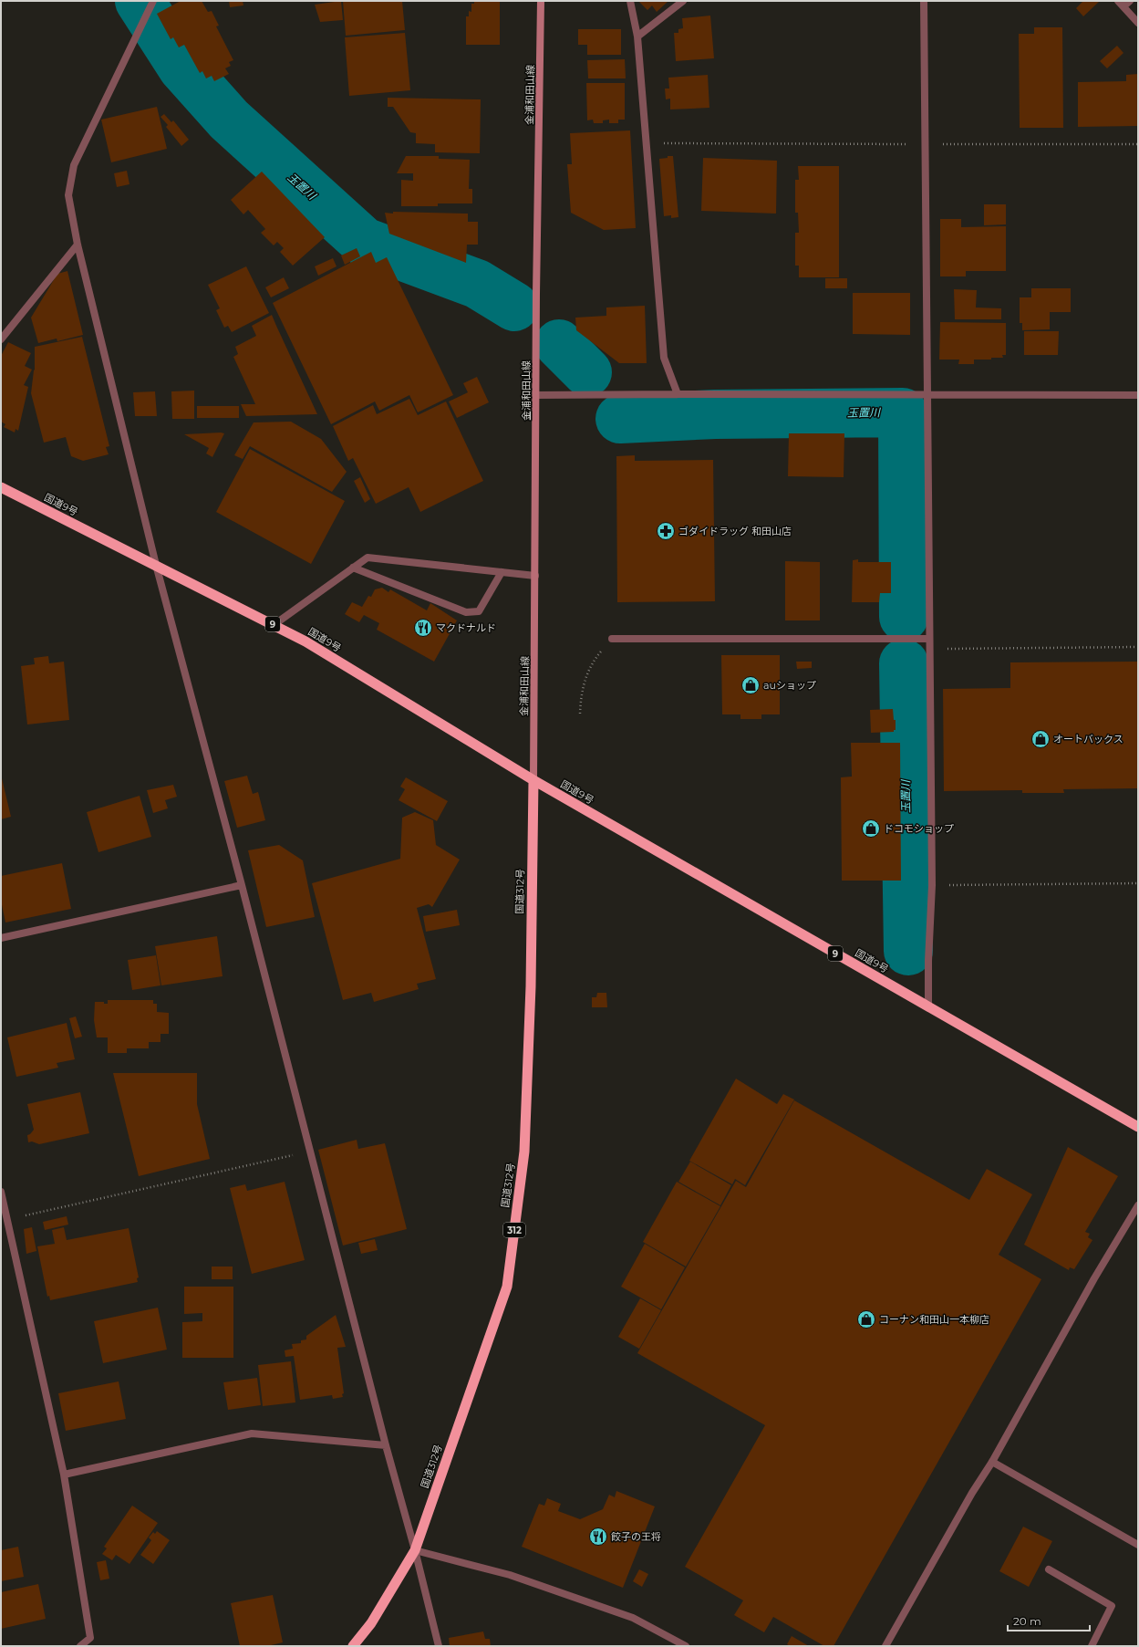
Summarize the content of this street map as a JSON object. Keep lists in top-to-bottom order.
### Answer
{
  "streets": {
    "highway": [
      "国道9号",
      "9",
      "国道312号",
      "312"
    ],
    "main road": ["金浦和田山線"]
  },
  "crossings": [
    ["金浦和田山線", "国道9号"],
    ["金浦和田山線", "国道312号"],
    ["国道9号", "国道312号"]
  ],
  "water": ["玉置川"],
  "places": {
    "pharmacy": ["ゴダイドラッグ 和田山店"],
    "restaurant": ["マクドナルド", "餃子の王将"],
    "shop": [
      "auショップ",
      "オートバックス",
      "ドコモショップ",
      "コーナン和田山一本柳店"
    ]
  },
  "scale_bar": "20 m"
}
